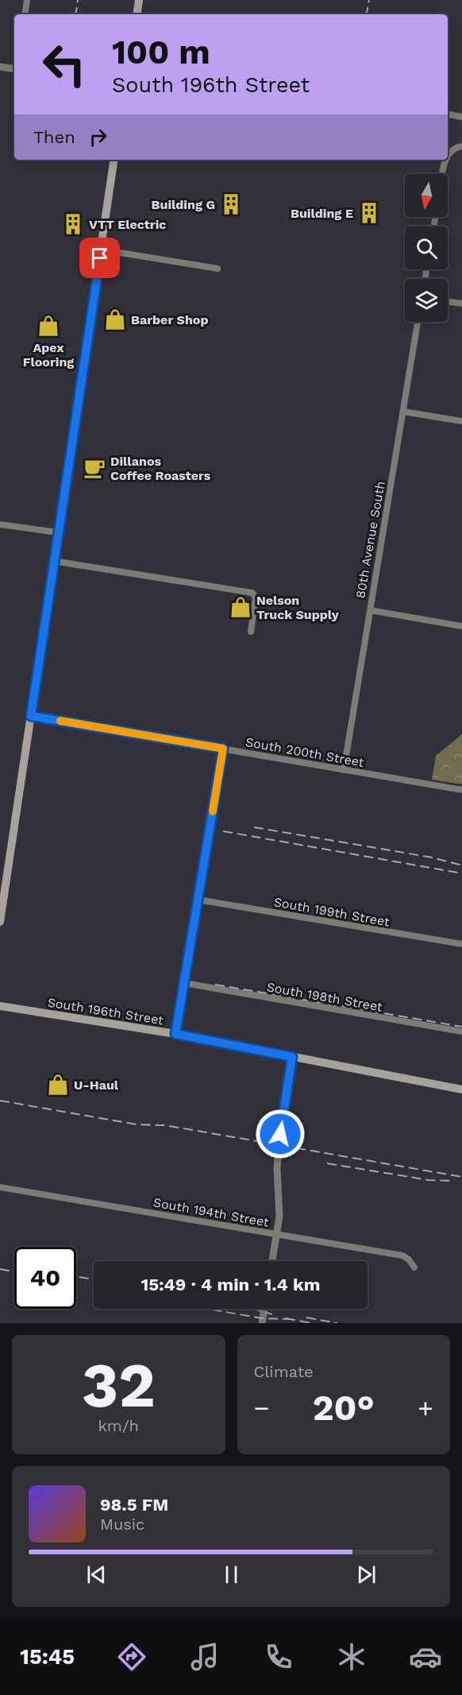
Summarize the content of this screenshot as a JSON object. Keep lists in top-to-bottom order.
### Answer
{
  "streets": {
    "main road": ["South 196th Street"],
    "street": [
      "80th Avenue South",
      "South 200th Street",
      "South 199th Street",
      "South 198th Street",
      "South 194th Street"
    ]
  },
  "crossings": [
    ["80th Avenue South", "South 200th Street"]
  ],
  "places": {
    "building": ["Building G", "Building E", "VTT Electric"],
    "shop": [
      "Barber Shop",
      "Apex Flooring",
      "Nelson Truck Supply",
      "U-Haul"
    ],
    "cafe": ["Dillanos Coffee Roasters"]
  },
  "north": "bottom",
  "page": {
    "turn": ["100 m", "South 196th Street"],
    "then": "Then",
    "limit": "40",
    "trip": "15:49 · 4 min · 1.4 km",
    "tile": [
      ["32", "km/h"],
      "Climate"
    ],
    "heat": ["−", "20°", "+"],
    "song": ["98.5 FM", "Music"],
    "tabs": "15:45"
  }
}
